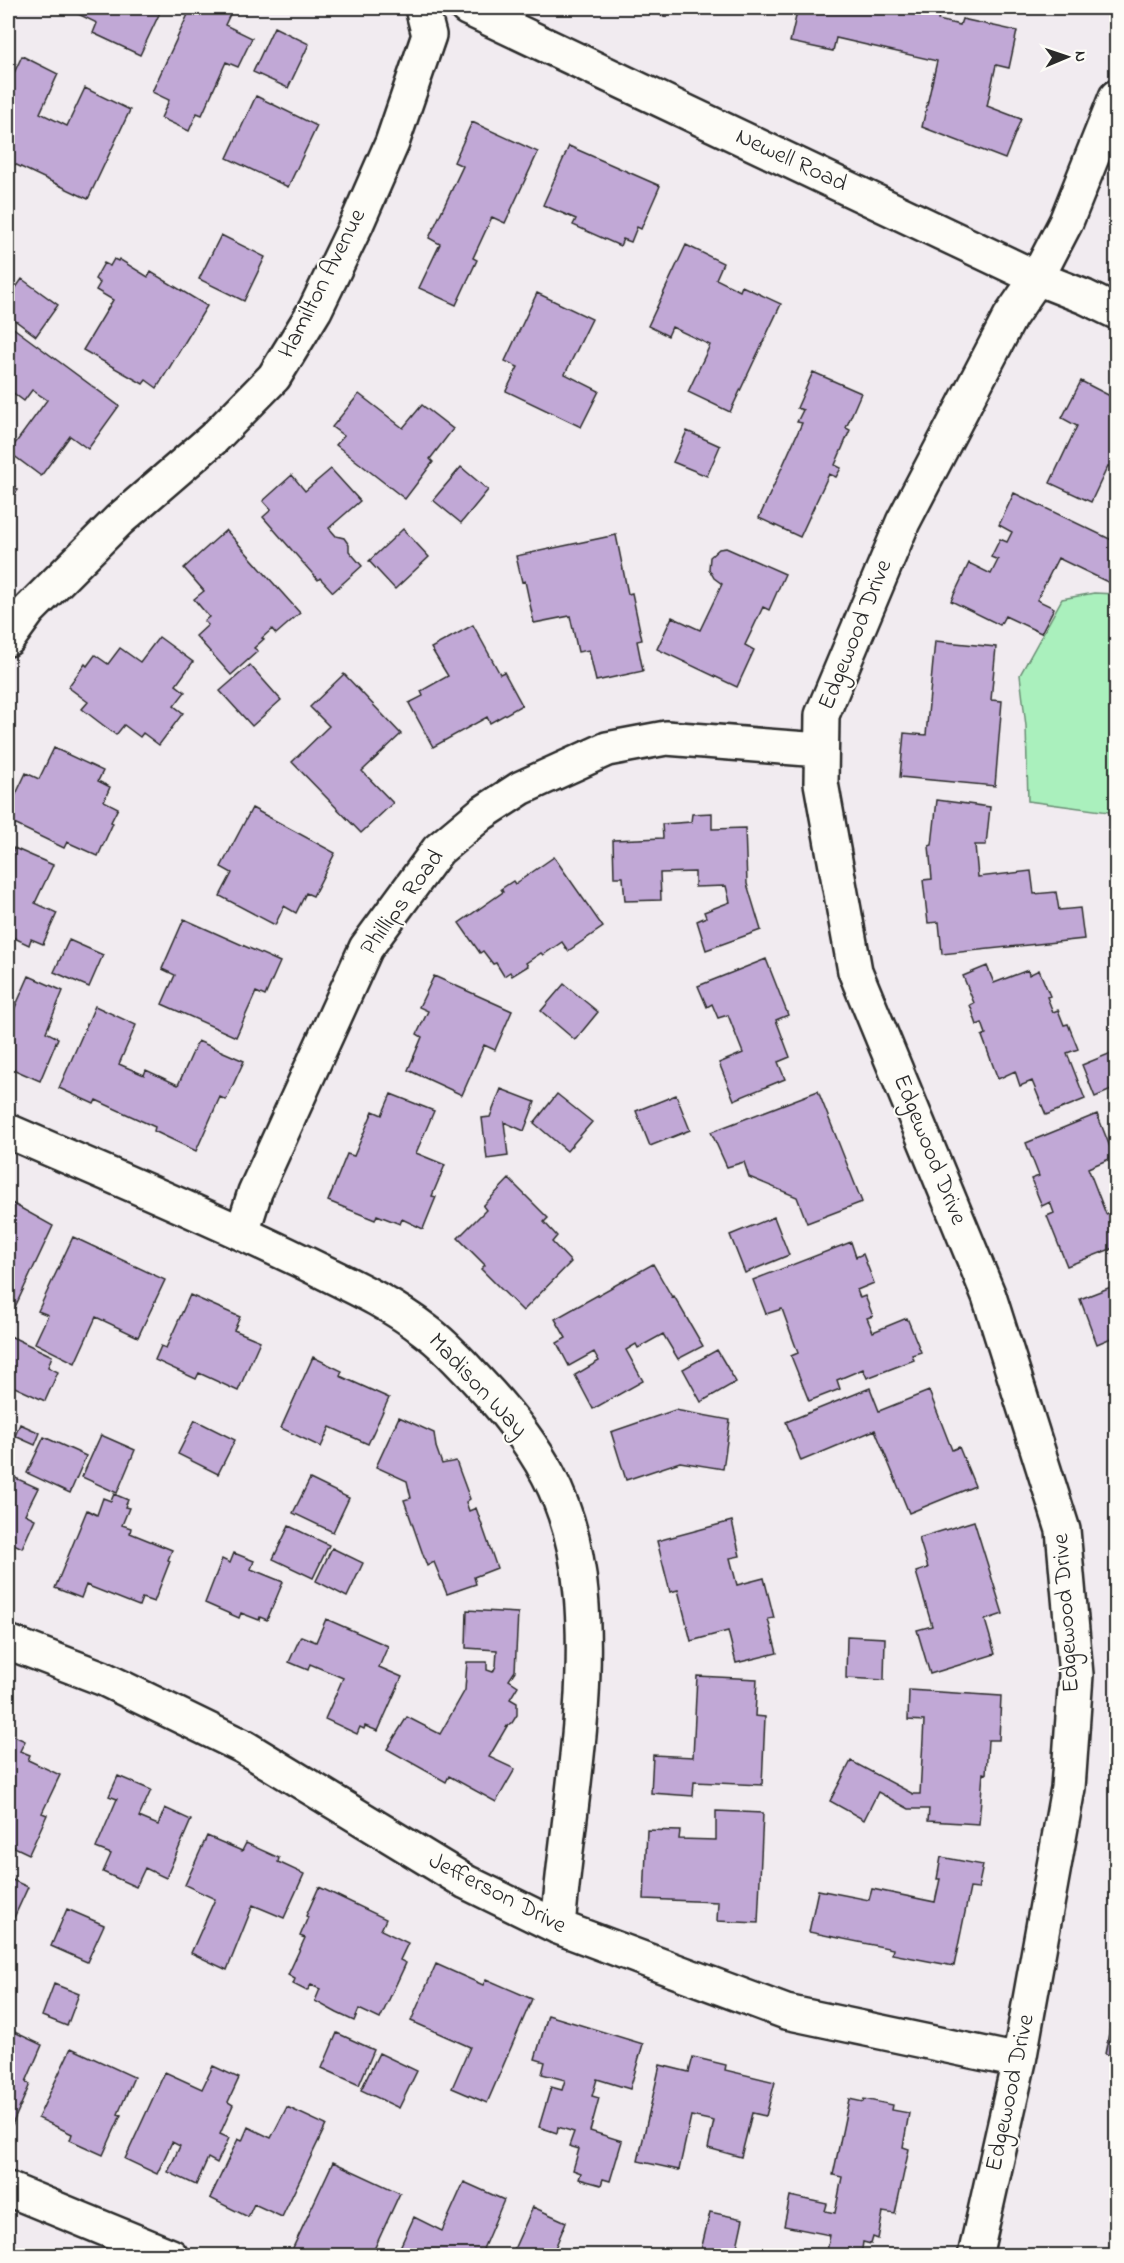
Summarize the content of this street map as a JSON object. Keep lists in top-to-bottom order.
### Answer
{
  "streets": {
    "street": [
      "Newell Road",
      "Hamilton Avenue",
      "Edgewood Drive",
      "Phillips Road",
      "Madison Way",
      "Jefferson Drive"
    ]
  },
  "crossings": [
    ["Newell Road", "Edgewood Drive"],
    ["Edgewood Drive", "Phillips Road"],
    ["Edgewood Drive", "Jefferson Drive"],
    ["Phillips Road", "Madison Way"],
    ["Madison Way", "Jefferson Drive"]
  ],
  "north": "right"
}
